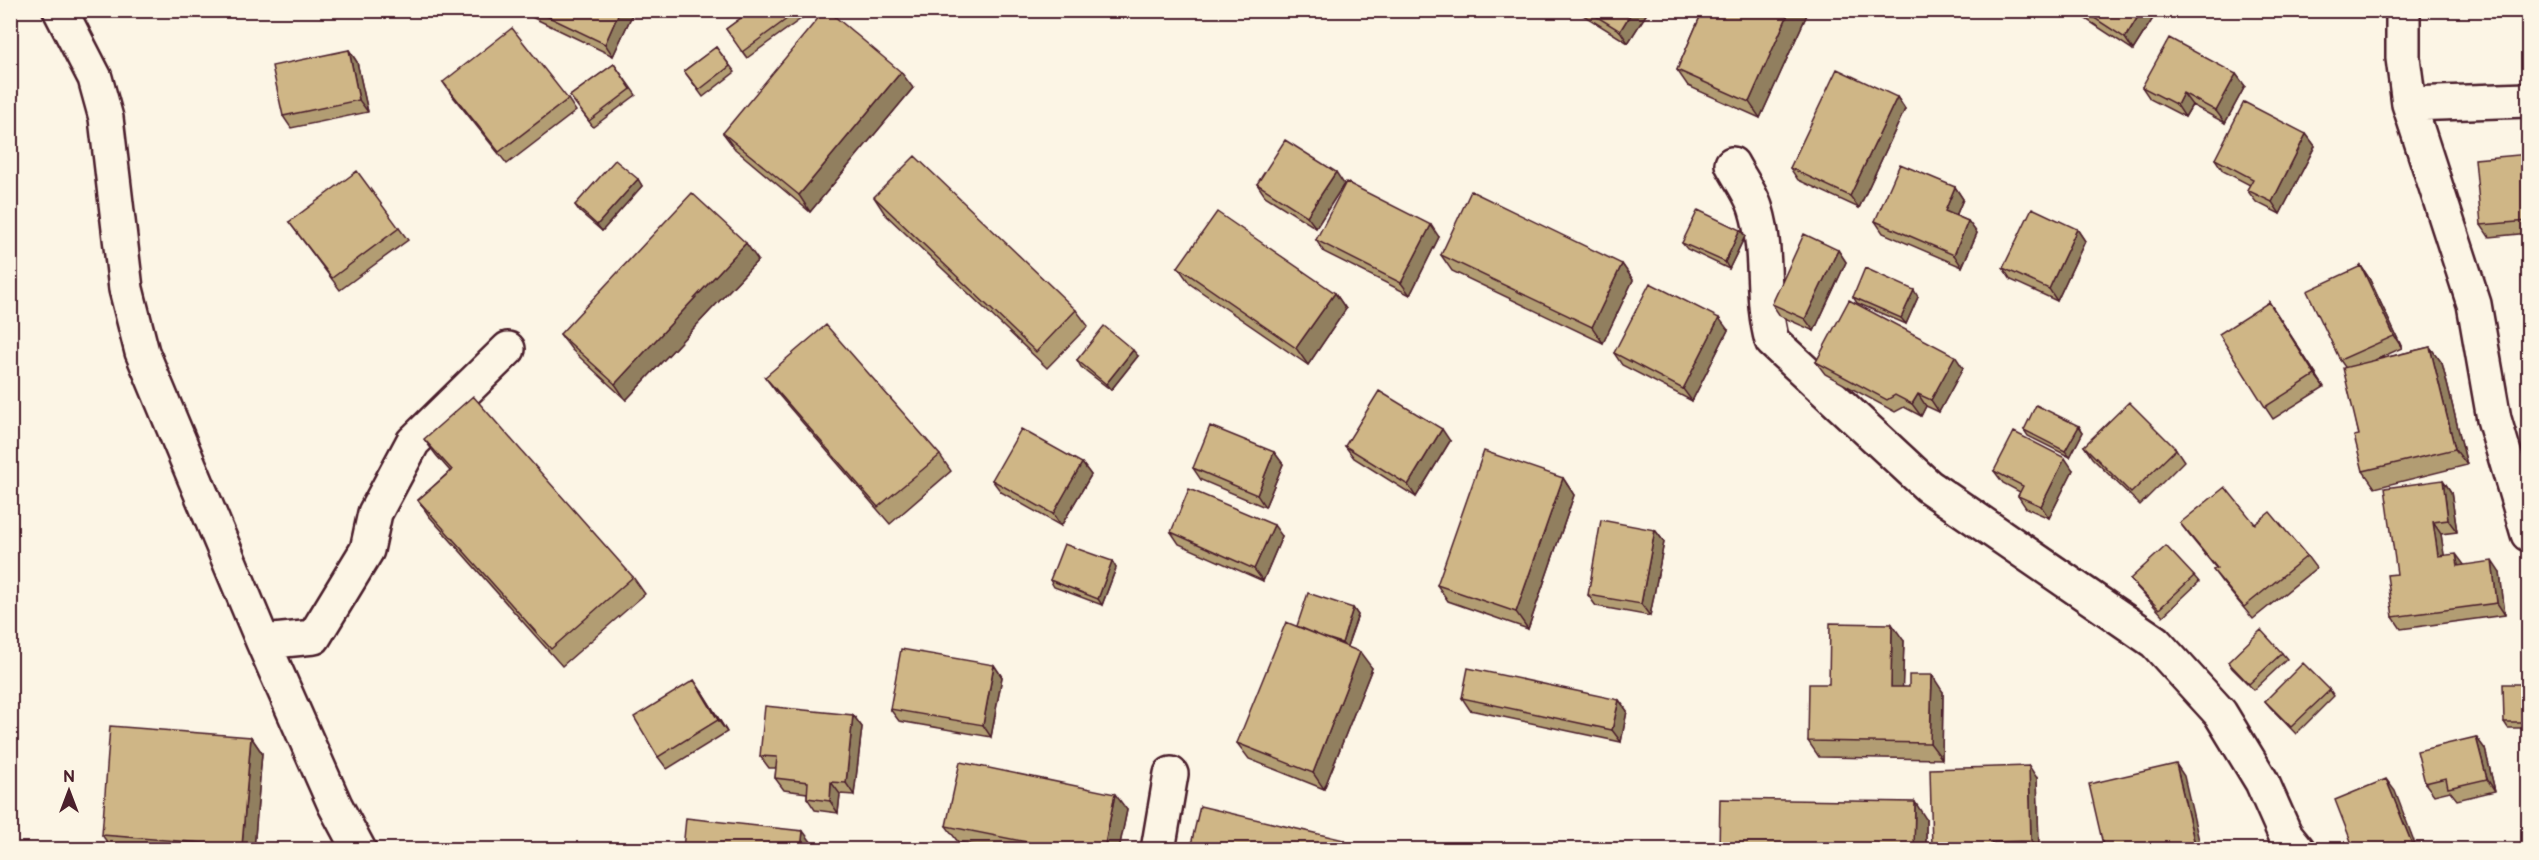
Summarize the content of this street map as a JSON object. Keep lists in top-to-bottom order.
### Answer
{
  "north": "top"
}
